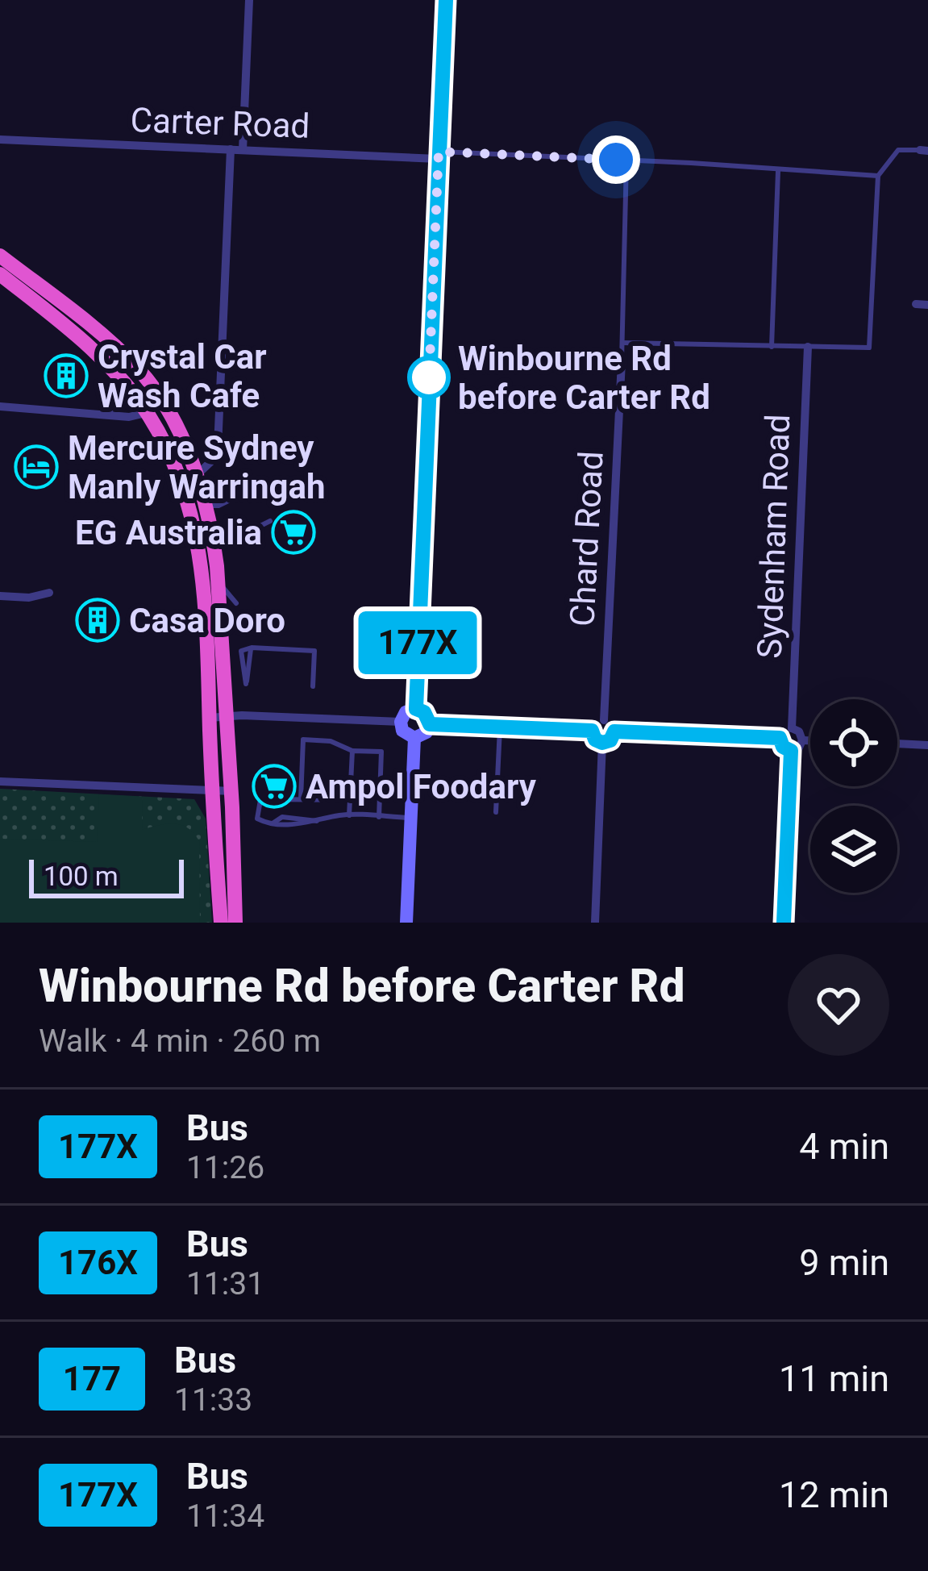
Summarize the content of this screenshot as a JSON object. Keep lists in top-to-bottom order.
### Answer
{
  "streets": {
    "street": ["Carter Road", "Sydenham Road", "Chard Road"]
  },
  "places": {
    "building": ["Crystal Car Wash Cafe", "Casa Doro"],
    "other": ["Winbourne Rd before Carter Rd"],
    "hotel": ["Mercure Sydney Manly Warringah"],
    "supermarket": ["EG Australia", "Ampol Foodary"]
  },
  "lines": ["bus line 177X"],
  "scale_bar": "100 m",
  "page": {
    "on_map": "177X",
    "scale": "100 m",
    "heading": ["Winbourne Rd before Carter Rd", "Walk · 4 min · 260 m"],
    "list": [
      {
        "mark": "177X",
        "name": "Bus",
        "note": "11:26",
        "value": "4 min"
      },
      {
        "mark": "176X",
        "name": "Bus",
        "note": "11:31",
        "value": "9 min"
      },
      {
        "mark": "177",
        "name": "Bus",
        "note": "11:33",
        "value": "11 min"
      },
      {
        "mark": "177X",
        "name": "Bus",
        "note": "11:34",
        "value": "12 min"
      }
    ]
  }
}
